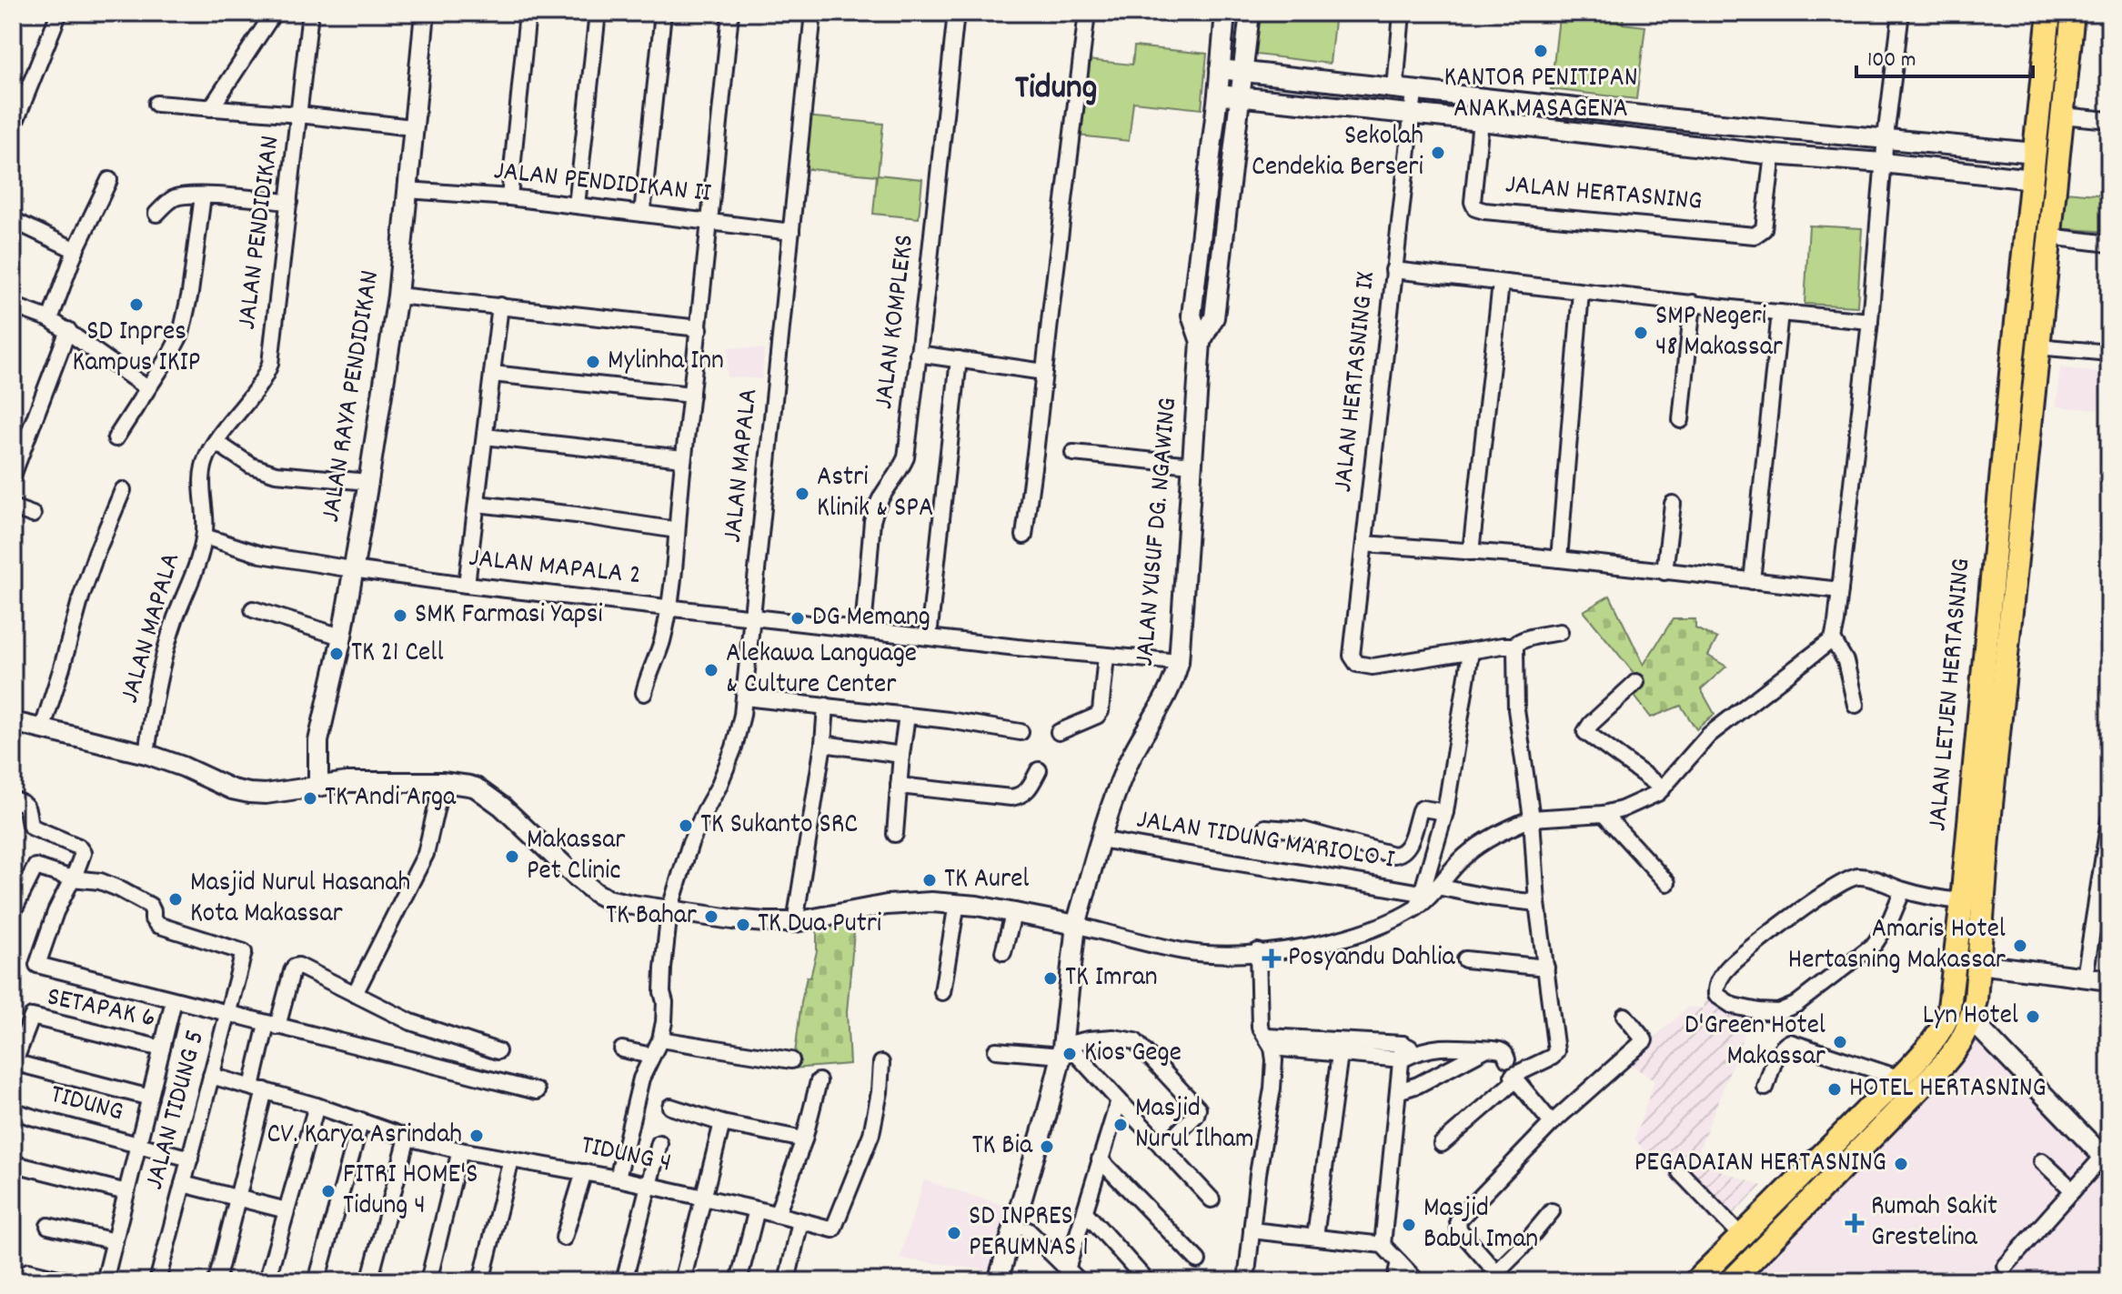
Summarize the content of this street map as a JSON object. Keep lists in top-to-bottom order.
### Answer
{
  "streets": {
    "main road": ["JALAN LETJEN HERTASNING"],
    "street": [
      "JALAN PENDIDIKAN II",
      "JALAN HERTASNING",
      "JALAN PENDIDIKAN",
      "JALAN KOMPLEKS",
      "JALAN HERTASNING IX",
      "JALAN RAYA PENDIDIKAN",
      "JALAN MAPALA",
      "JALAN YUSUF DG. NGAWING",
      "JALAN MAPALA 2",
      "JALAN TIDUNG MARIOLO I",
      "SETAPAK 6",
      "TIDUNG",
      "JALAN TIDUNG 5",
      "TIDUNG 4"
    ]
  },
  "crossings": [
    ["JALAN PENDIDIKAN II", "JALAN RAYA PENDIDIKAN"],
    ["JALAN PENDIDIKAN II", "JALAN MAPALA"],
    ["JALAN PENDIDIKAN", "JALAN MAPALA"],
    ["JALAN KOMPLEKS", "JALAN MAPALA 2"],
    ["JALAN RAYA PENDIDIKAN", "JALAN MAPALA"],
    ["JALAN RAYA PENDIDIKAN", "JALAN MAPALA 2"],
    ["JALAN MAPALA", "JALAN MAPALA 2"],
    ["JALAN YUSUF DG. NGAWING", "JALAN MAPALA 2"],
    ["JALAN YUSUF DG. NGAWING", "JALAN TIDUNG MARIOLO I"],
    ["TIDUNG", "JALAN TIDUNG 5"],
    ["JALAN TIDUNG 5", "TIDUNG 4"]
  ],
  "districts": ["Tidung"],
  "places": {
    "other": [
      "KANTOR PENITIPAN ANAK MASAGENA",
      "Sekolah Cendekia Berseri",
      "SD Inpres Kampus IKIP",
      "SMP Negeri 48 Makassar",
      "Mylinha Inn",
      "Astri Klinik & SPA",
      "SMK Farmasi Yapsi",
      "DG Memang",
      "TK 21 Cell",
      "Alekawa Language & Culture Center",
      "TK Andi Arga",
      "TK Sukanto SRC",
      "Makassar Pet Clinic",
      "TK Aurel",
      "Masjid Nurul Hasanah Kota Makassar",
      "TK Bahar",
      "TK Dua Putri",
      "Amaris Hotel Hertasning Makassar",
      "TK Imran",
      "Lyn Hotel",
      "D'Green Hotel Makassar",
      "Kios Gege",
      "HOTEL HERTASNING",
      "Masjid Nurul Ilham",
      "CV. Karya Asrindah",
      "TK Bia",
      "PEGADAIAN HERTASNING",
      "FITRI HOME'S Tidung 4",
      "Masjid Babul Iman",
      "SD INPRES PERUMNAS 1"
    ],
    "health": ["Posyandu Dahlia", "Rumah Sakit Grestelina"]
  },
  "scale_bar": "100 m"
}
